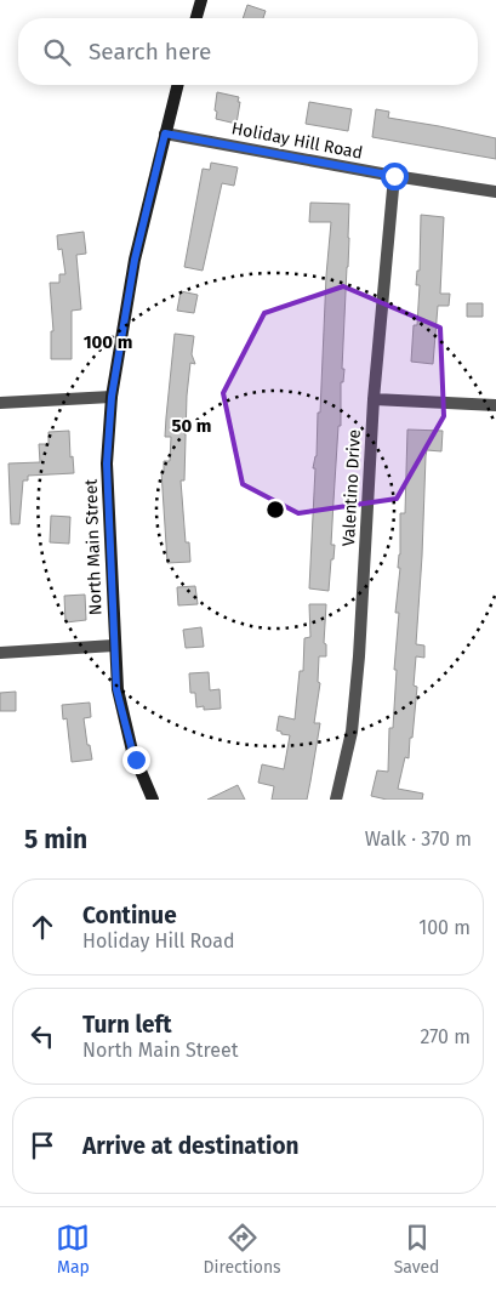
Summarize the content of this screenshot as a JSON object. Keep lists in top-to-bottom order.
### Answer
{
  "streets": {
    "main road": ["North Main Street"],
    "street": ["Holiday Hill Road", "Valentino Drive"]
  },
  "crossings": [
    ["Holiday Hill Road", "Valentino Drive"],
    ["Holiday Hill Road", "North Main Street"]
  ],
  "page": {
    "search": "Search here",
    "heading": ["5 min", "Walk · 370 m"],
    "list": [
      ["Continue", "Holiday Hill Road", "100 m"],
      ["Turn left", "North Main Street", "270 m"],
      "Arrive at destination"
    ],
    "nav": ["Map", "Directions", "Saved"]
  },
  "rings": ["100 m", "50 m"]
}
